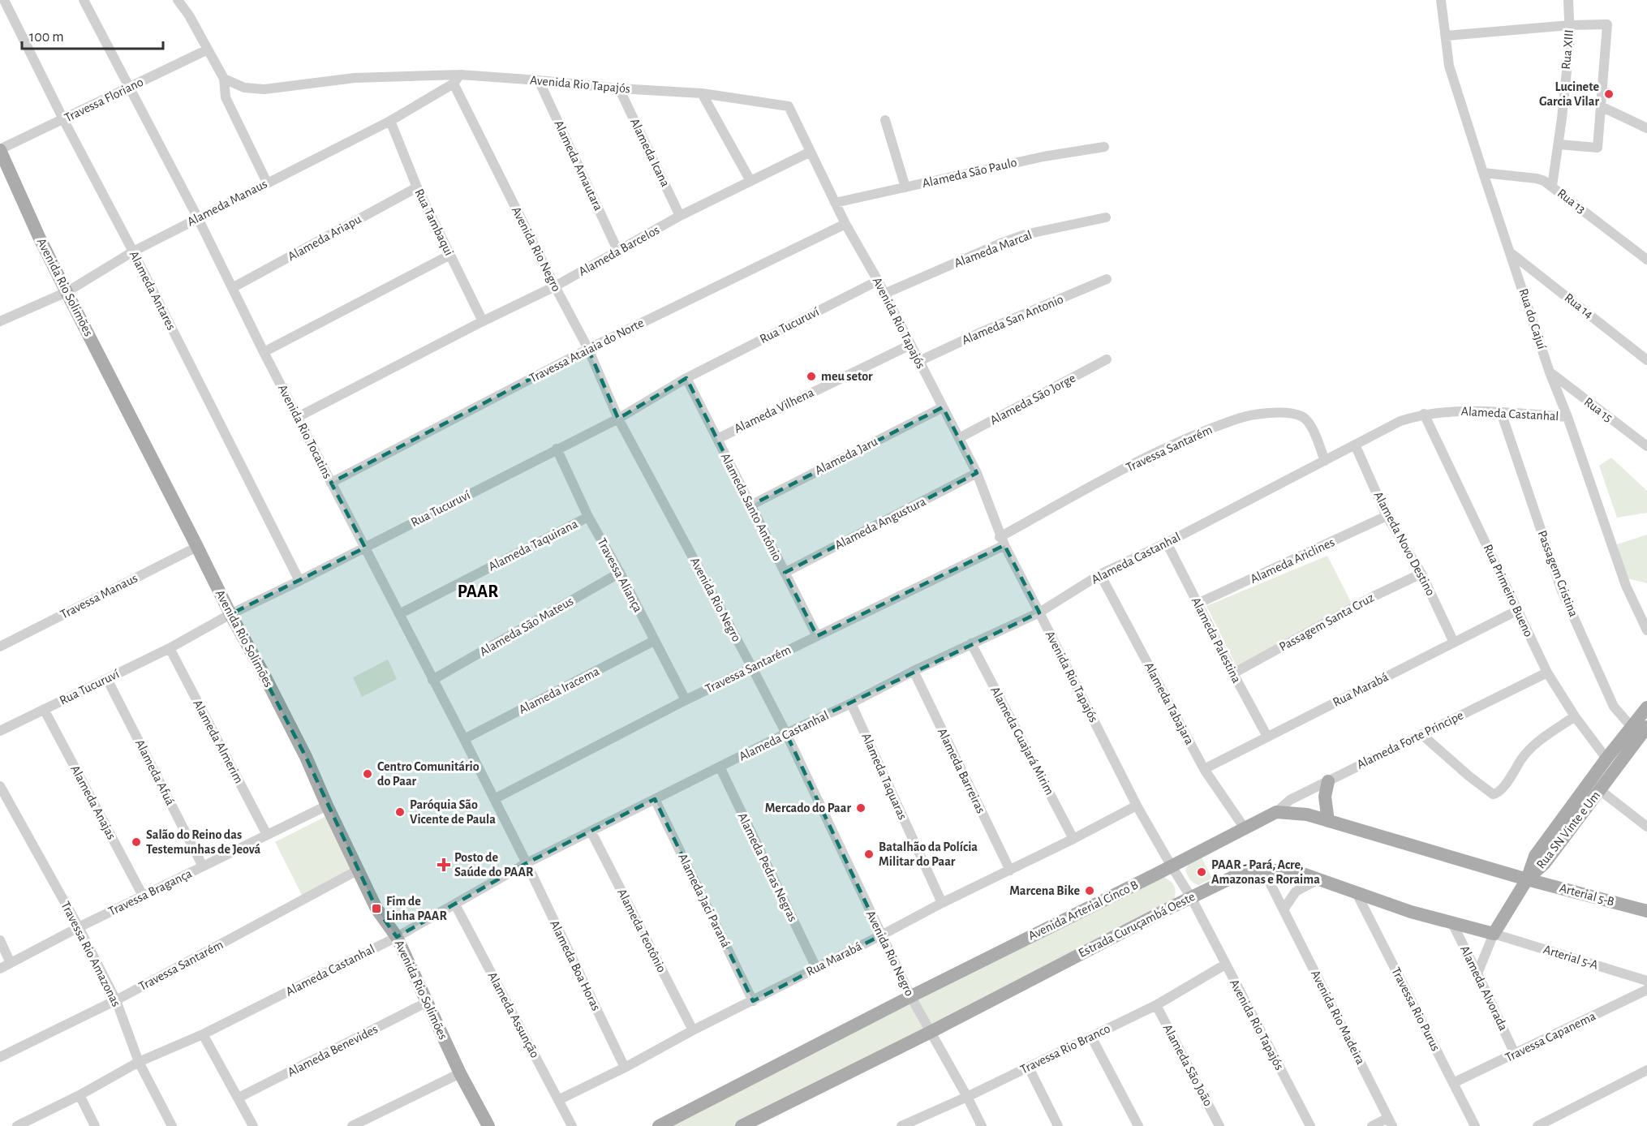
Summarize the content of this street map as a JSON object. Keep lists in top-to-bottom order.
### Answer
{
  "streets": {
    "main road": [
      "Avenida Rio Solimões",
      "Rua SN Vinte e Um",
      "Arterial 5-B",
      "Avenida Arterial Cinco B",
      "Estrada Curuçambá Oeste"
    ],
    "street": [
      "Rua XIII",
      "Avenida Rio Tapajós",
      "Travessa Floriano",
      "Alameda Icana",
      "Alameda Amautara",
      "Alameda São Paulo",
      "Rua 13",
      "Alameda Manaus",
      "Rua Tambaqui",
      "Alameda Ariapu",
      "Avenida Rio Negro",
      "Alameda Marcal",
      "Alameda Barcelos",
      "Alameda Antares",
      "Rua 14",
      "Rua do Cajuí",
      "Alameda San Antonio",
      "Rua Tucuruví",
      "Travessa Ataiaia do Norte",
      "Alameda São Jorge",
      "Rua 15",
      "Alameda Vilhena",
      "Alameda Castanhal",
      "Avenida Rio Tocatins",
      "Travessa Santarém",
      "Alameda Jaru",
      "Alameda Santo Antônio",
      "Alameda Angustura",
      "Alameda Novo Destino",
      "Alameda Taquirana",
      "Alameda Ariclines",
      "Passagem Cristina",
      "Travessa Aliança",
      "Rua Primeiro Bueno",
      "Travessa Manaus",
      "Passagem Santa Cruz",
      "Alameda São Mateus",
      "Alameda Palestina",
      "Rua Marabá",
      "Alameda Iracema",
      "Alameda Tabajara",
      "Alameda Forte Principe",
      "Alameda Guajará Mirim",
      "Alameda Almerim",
      "Alameda Barreiras",
      "Alameda Afuá",
      "Alameda Taquaras",
      "Alameda Anajas",
      "Alameda Pedras Negras",
      "Travessa Bragança",
      "Alameda Jaci Paraná",
      "Alameda Teotônio",
      "Travessa Rio Amazonas",
      "Arterial 5-A",
      "Alameda Boa Horas",
      "Alameda Alvorada",
      "Travessa Rio Purus",
      "Alameda Assunção",
      "Avenida Rio Madeira",
      "Travessa Capanema",
      "Travessa Rio Branco",
      "Alameda Benevides",
      "Alameda São João"
    ]
  },
  "crossings": [
    ["Rua XIII", "Rua 13"],
    ["Avenida Rio Tapajós", "Alameda Icana"],
    ["Avenida Rio Tapajós", "Alameda Amautara"],
    ["Avenida Rio Tapajós", "Alameda São Paulo"],
    ["Avenida Rio Tapajós", "Alameda Marcal"],
    ["Avenida Rio Tapajós", "Alameda Barcelos"],
    ["Avenida Rio Tapajós", "Alameda San Antonio"],
    ["Avenida Rio Tapajós", "Rua Tucuruví"],
    ["Avenida Rio Tapajós", "Travessa Ataiaia do Norte"],
    ["Avenida Rio Tapajós", "Alameda São Jorge"],
    ["Avenida Rio Tapajós", "Alameda Vilhena"],
    ["Avenida Rio Tapajós", "Alameda Castanhal"],
    ["Avenida Rio Tapajós", "Travessa Santarém"],
    ["Avenida Rio Tapajós", "Alameda Jaru"],
    ["Avenida Rio Tapajós", "Alameda Angustura"],
    ["Avenida Rio Tapajós", "Rua Marabá"],
    ["Avenida Rio Tapajós", "Avenida Arterial Cinco B"],
    ["Avenida Rio Tapajós", "Estrada Curuçambá Oeste"],
    ["Avenida Rio Tapajós", "Travessa Rio Branco"],
    ["Travessa Floriano", "Avenida Rio Solimões"],
    ["Travessa Floriano", "Alameda Antares"],
    ["Travessa Floriano", "Avenida Rio Tocatins"],
    ["Alameda Icana", "Alameda Barcelos"],
    ["Alameda Amautara", "Alameda Barcelos"],
    ["Rua 13", "Rua do Cajuí"],
    ["Alameda Manaus", "Rua Tambaqui"],
    ["Alameda Manaus", "Avenida Rio Negro"],
    ["Alameda Manaus", "Avenida Rio Solimões"],
    ["Alameda Manaus", "Alameda Antares"],
    ["Alameda Manaus", "Avenida Rio Tocatins"],
    ["Rua Tambaqui", "Alameda Ariapu"],
    ["Rua Tambaqui", "Alameda Barcelos"],
    ["Alameda Ariapu", "Avenida Rio Tocatins"],
    ["Avenida Rio Negro", "Alameda Barcelos"],
    ["Avenida Rio Negro", "Rua Tucuruví"],
    ["Avenida Rio Negro", "Travessa Ataiaia do Norte"],
    ["Avenida Rio Negro", "Alameda Castanhal"],
    ["Avenida Rio Negro", "Travessa Santarém"],
    ["Avenida Rio Negro", "Rua Marabá"],
    ["Avenida Rio Negro", "Avenida Arterial Cinco B"],
    ["Avenida Rio Negro", "Estrada Curuçambá Oeste"],
    ["Avenida Rio Negro", "Travessa Rio Branco"],
    ["Alameda Barcelos", "Avenida Rio Tocatins"],
    ["Avenida Rio Solimões", "Rua Tucuruví"],
    ["Avenida Rio Solimões", "Alameda Castanhal"],
    ["Avenida Rio Solimões", "Travessa Santarém"],
    ["Avenida Rio Solimões", "Travessa Manaus"],
    ["Avenida Rio Solimões", "Travessa Bragança"],
    ["Avenida Rio Solimões", "Alameda Benevides"],
    ["Alameda Antares", "Rua Tucuruví"],
    ["Rua 14", "Rua do Cajuí"],
    ["Rua do Cajuí", "Rua 15"],
    ["Rua do Cajuí", "Alameda Castanhal"],
    ["Rua Tucuruví", "Avenida Rio Tocatins"],
    ["Rua Tucuruví", "Alameda Santo Antônio"],
    ["Rua Tucuruví", "Travessa Aliança"],
    ["Rua Tucuruví", "Alameda Almerim"],
    ["Rua Tucuruví", "Alameda Afuá"],
    ["Rua Tucuruví", "Alameda Anajas"],
    ["Travessa Ataiaia do Norte", "Avenida Rio Tocatins"],
    ["Alameda Vilhena", "Alameda Santo Antônio"],
    ["Alameda Castanhal", "Avenida Rio Tocatins"],
    ["Alameda Castanhal", "Travessa Santarém"],
    ["Alameda Castanhal", "Alameda Novo Destino"],
    ["Alameda Castanhal", "Passagem Cristina"],
    ["Alameda Castanhal", "Rua Primeiro Bueno"],
    ["Alameda Castanhal", "Alameda Palestina"],
    ["Alameda Castanhal", "Alameda Tabajara"],
    ["Alameda Castanhal", "Alameda Guajará Mirim"],
    ["Alameda Castanhal", "Alameda Barreiras"],
    ["Alameda Castanhal", "Alameda Taquaras"],
    ["Alameda Castanhal", "Alameda Pedras Negras"],
    ["Alameda Castanhal", "Alameda Jaci Paraná"],
    ["Alameda Castanhal", "Alameda Teotônio"],
    ["Alameda Castanhal", "Travessa Rio Amazonas"],
    ["Alameda Castanhal", "Alameda Boa Horas"],
    ["Alameda Castanhal", "Alameda Assunção"],
    ["Avenida Rio Tocatins", "Travessa Santarém"],
    ["Avenida Rio Tocatins", "Alameda Taquirana"],
    ["Avenida Rio Tocatins", "Alameda São Mateus"],
    ["Avenida Rio Tocatins", "Alameda Iracema"],
    ["Avenida Rio Tocatins", "Alameda Boa Horas"],
    ["Travessa Santarém", "Alameda Santo Antônio"],
    ["Travessa Santarém", "Travessa Aliança"],
    ["Travessa Santarém", "Travessa Rio Amazonas"],
    ["Alameda Jaru", "Alameda Santo Antônio"],
    ["Alameda Santo Antônio", "Alameda Angustura"],
    ["Alameda Novo Destino", "Alameda Ariclines"],
    ["Alameda Novo Destino", "Passagem Santa Cruz"],
    ["Alameda Novo Destino", "Rua Marabá"],
    ["Alameda Taquirana", "Travessa Aliança"],
    ["Alameda Ariclines", "Alameda Palestina"],
    ["Passagem Cristina", "Rua SN Vinte e Um"],
    ["Travessa Aliança", "Alameda São Mateus"],
    ["Travessa Aliança", "Alameda Iracema"],
    ["Rua Primeiro Bueno", "Rua Marabá"],
    ["Rua Primeiro Bueno", "Alameda Forte Principe"],
    ["Rua Primeiro Bueno", "Rua SN Vinte e Um"],
    ["Passagem Santa Cruz", "Alameda Palestina"],
    ["Alameda Palestina", "Rua Marabá"],
    ["Rua Marabá", "Alameda Tabajara"],
    ["Rua Marabá", "Alameda Guajará Mirim"],
    ["Rua Marabá", "Alameda Barreiras"],
    ["Rua Marabá", "Alameda Taquaras"],
    ["Rua Marabá", "Alameda Pedras Negras"],
    ["Rua Marabá", "Alameda Jaci Paraná"],
    ["Rua Marabá", "Alameda Teotônio"],
    ["Rua Marabá", "Alameda Boa Horas"],
    ["Rua Marabá", "Alameda Assunção"],
    ["Alameda Tabajara", "Avenida Arterial Cinco B"],
    ["Alameda Forte Principe", "Avenida Arterial Cinco B"],
    ["Alameda Almerim", "Travessa Bragança"],
    ["Alameda Afuá", "Travessa Bragança"],
    ["Alameda Anajas", "Travessa Bragança"],
    ["Rua SN Vinte e Um", "Arterial 5-B"],
    ["Travessa Bragança", "Travessa Rio Amazonas"],
    ["Estrada Curuçambá Oeste", "Arterial 5-A"],
    ["Estrada Curuçambá Oeste", "Alameda Alvorada"],
    ["Estrada Curuçambá Oeste", "Travessa Rio Purus"],
    ["Estrada Curuçambá Oeste", "Avenida Rio Madeira"],
    ["Alameda Alvorada", "Travessa Capanema"],
    ["Travessa Rio Purus", "Travessa Capanema"],
    ["Travessa Rio Branco", "Alameda São João"]
  ],
  "districts": ["PAAR"],
  "places": {
    "other": [
      "Lucinete Garcia Vilar",
      "meu setor",
      "Centro Comunitário do Paar",
      "Mercado do Paar",
      "Paróquia São Vicente de Paula",
      "Salão do Reino das Testemunhas de Jeová",
      "Batalhão da Polícia Militar do Paar",
      "PAAR - Pará, Acre, Amazonas e Roraima",
      "Marcena Bike"
    ],
    "health": ["Posto de Saúde do PAAR"],
    "transit": ["Fim de Linha PAAR"]
  },
  "scale_bar": "100 m"
}
